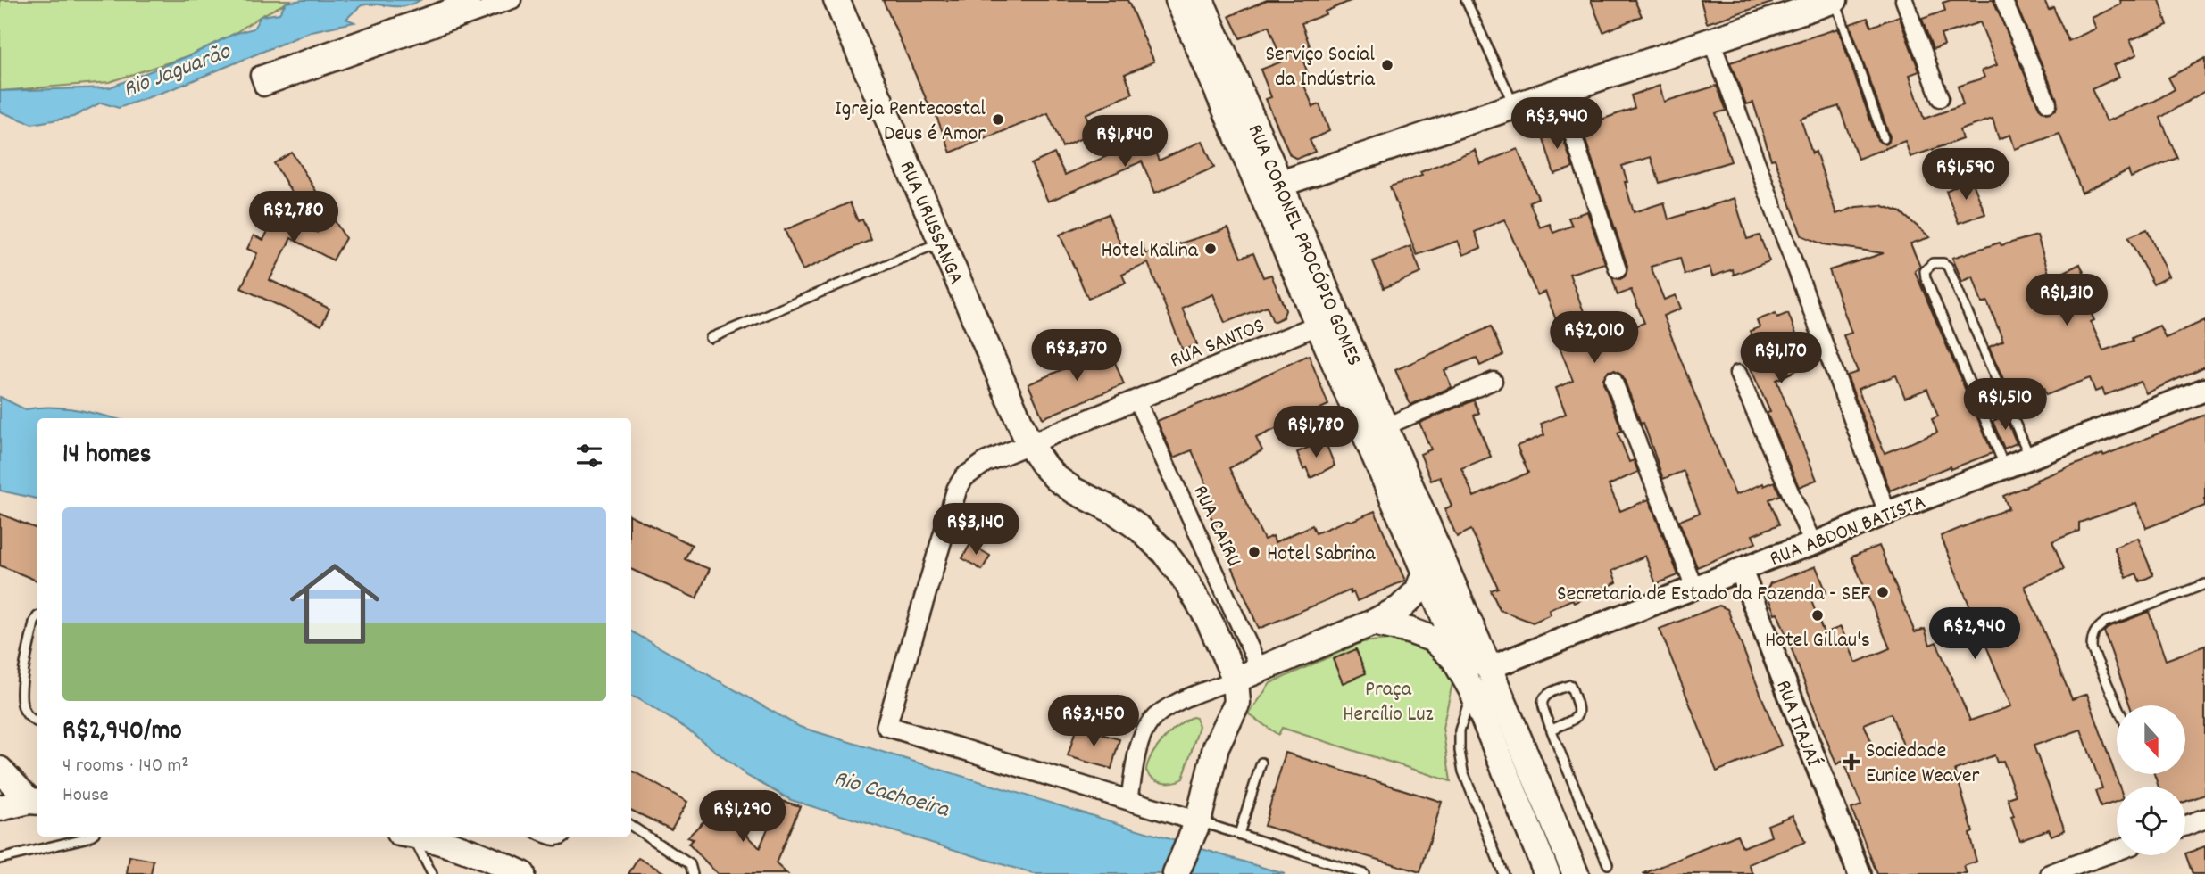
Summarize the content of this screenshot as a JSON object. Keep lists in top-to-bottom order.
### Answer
{
  "streets": {
    "main road": [
      "RUA URUSSANGA",
      "RUA CORONEL PROCÓPIO GOMES",
      "RUA ABDON BATISTA",
      "RUA ITAJAÍ"
    ],
    "street": ["RUA SANTOS", "RUA CAIRU"]
  },
  "crossings": [
    ["RUA URUSSANGA", "RUA SANTOS"],
    ["RUA CORONEL PROCÓPIO GOMES", "RUA SANTOS"],
    ["RUA CORONEL PROCÓPIO GOMES", "RUA ABDON BATISTA"],
    ["RUA SANTOS", "RUA CAIRU"],
    ["RUA ABDON BATISTA", "RUA ITAJAÍ"]
  ],
  "water": ["Rio Jaguarão", "Rio Cachoeira"],
  "parks": ["Praça Hercílio Luz"],
  "places": {
    "other": [
      "Serviço Social da Indústria",
      "Igreja Pentecostal Deus é Amor",
      "Hotel Kalina",
      "Hotel Sabrina",
      "Secretaria de Estado da Fazenda - SEF",
      "Hotel Gillau's"
    ],
    "health": ["Sociedade Eunice Weaver"]
  },
  "north": "bottom",
  "page": {
    "price": [
      "R$3,940",
      "R$1,840",
      "R$1,590",
      "R$2,780",
      "R$1,310",
      "R$2,010",
      "R$3,370",
      "R$1,170",
      "R$1,510",
      "R$1,780",
      "R$3,140",
      "R$2,940",
      "R$3,450",
      "R$1,290"
    ],
    "heading": "14 homes",
    "list": [
      {
        "name": "R$2,940/mo",
        "note": "4 rooms · 140 m² · House"
      }
    ]
  }
}
